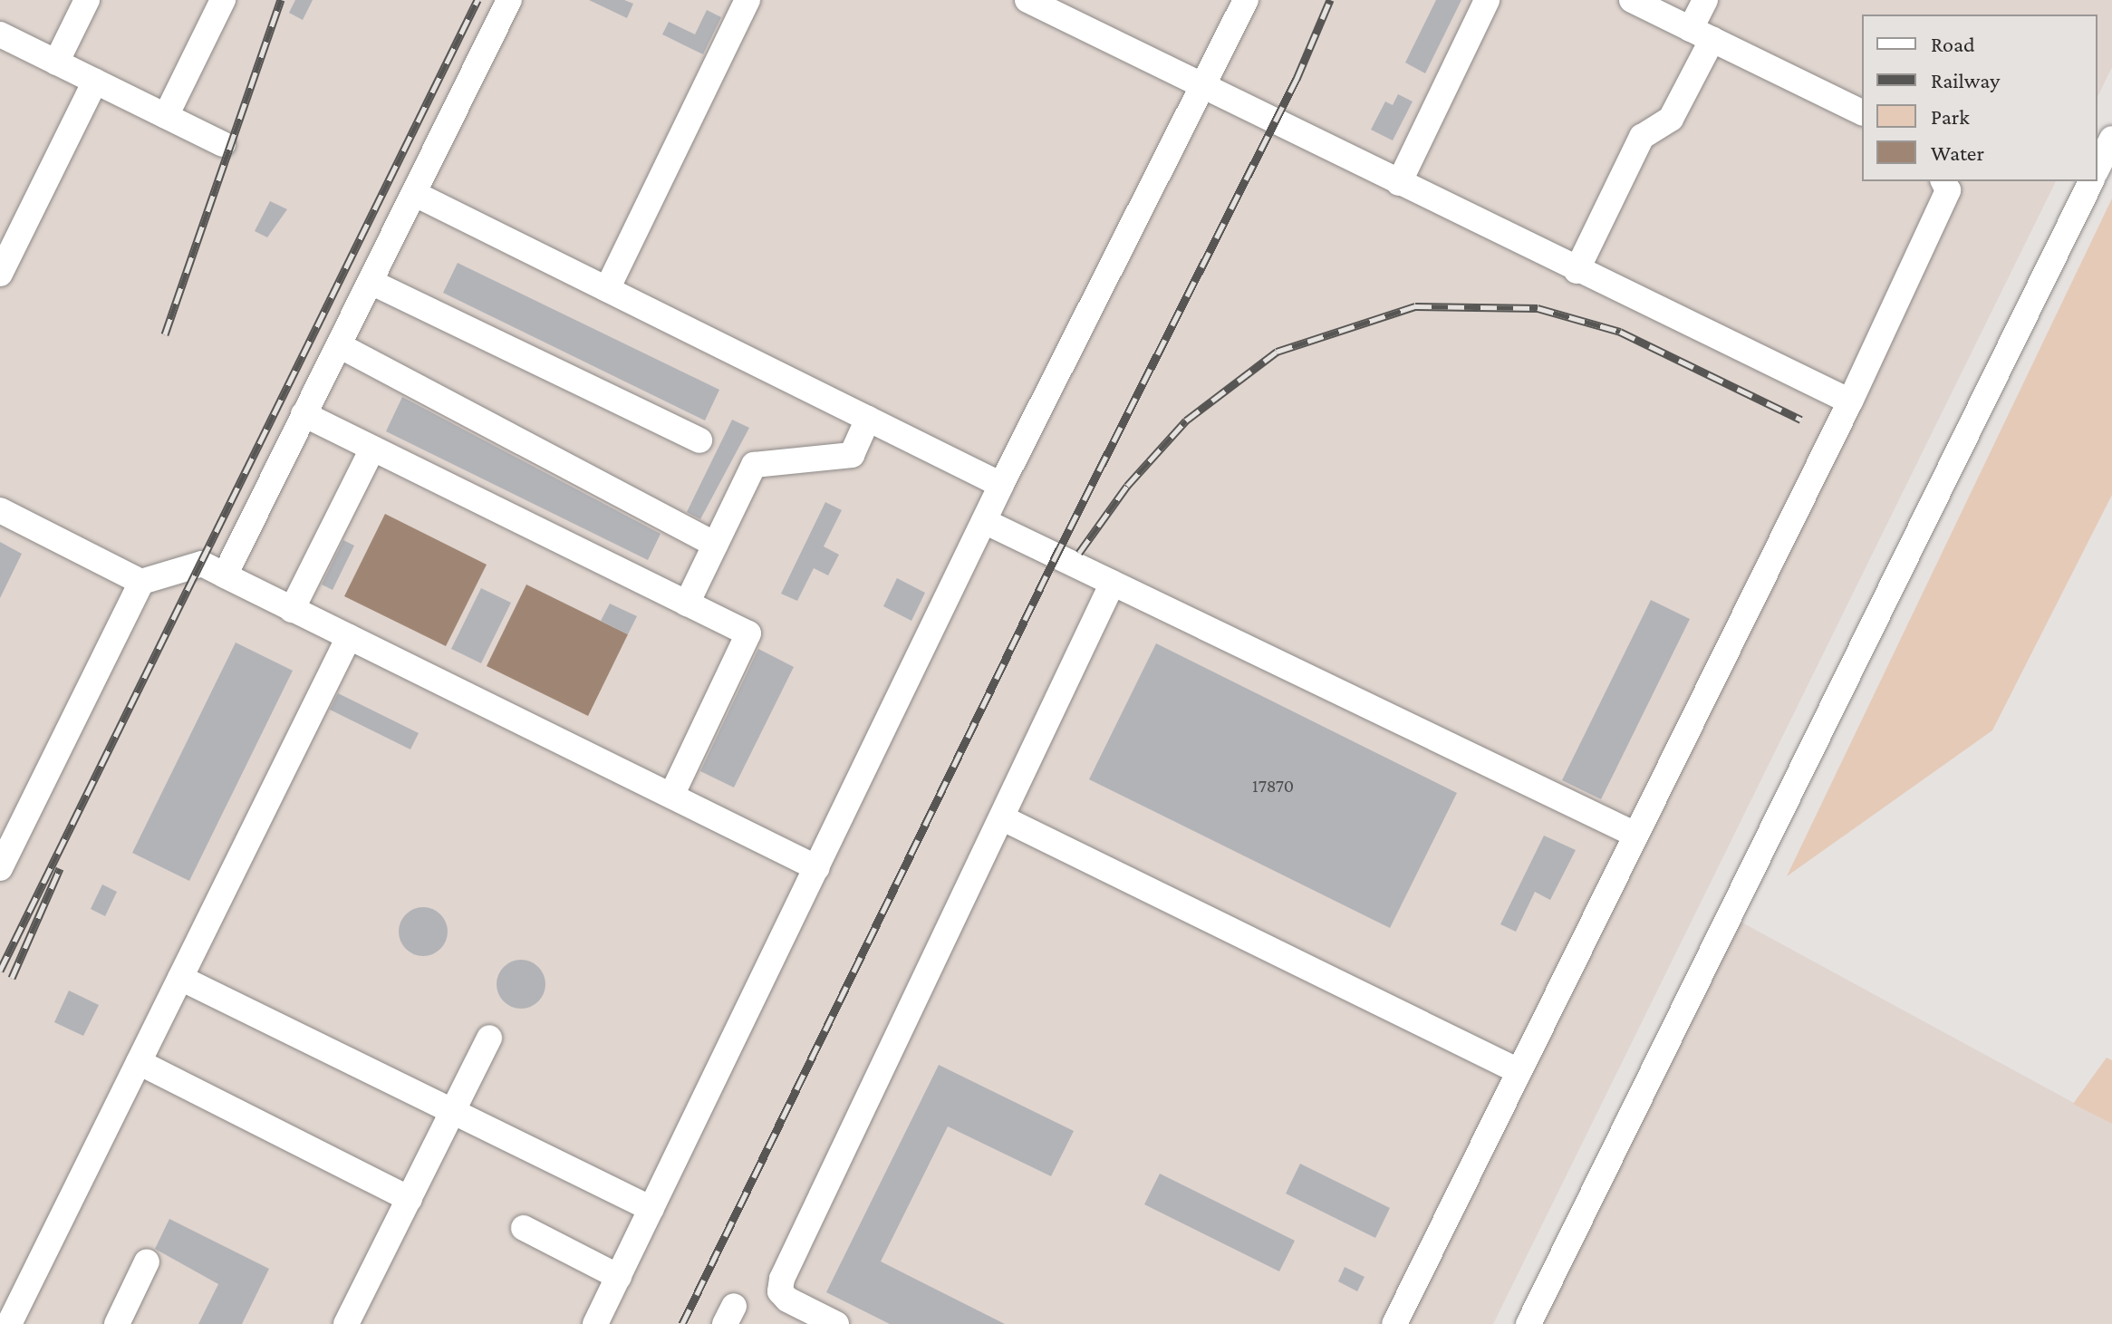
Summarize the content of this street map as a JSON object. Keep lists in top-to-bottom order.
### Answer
{
  "house_numbers": ["17870"],
  "legend": [
    "Road",
    "Railway",
    "Park",
    "Water"
  ]
}
